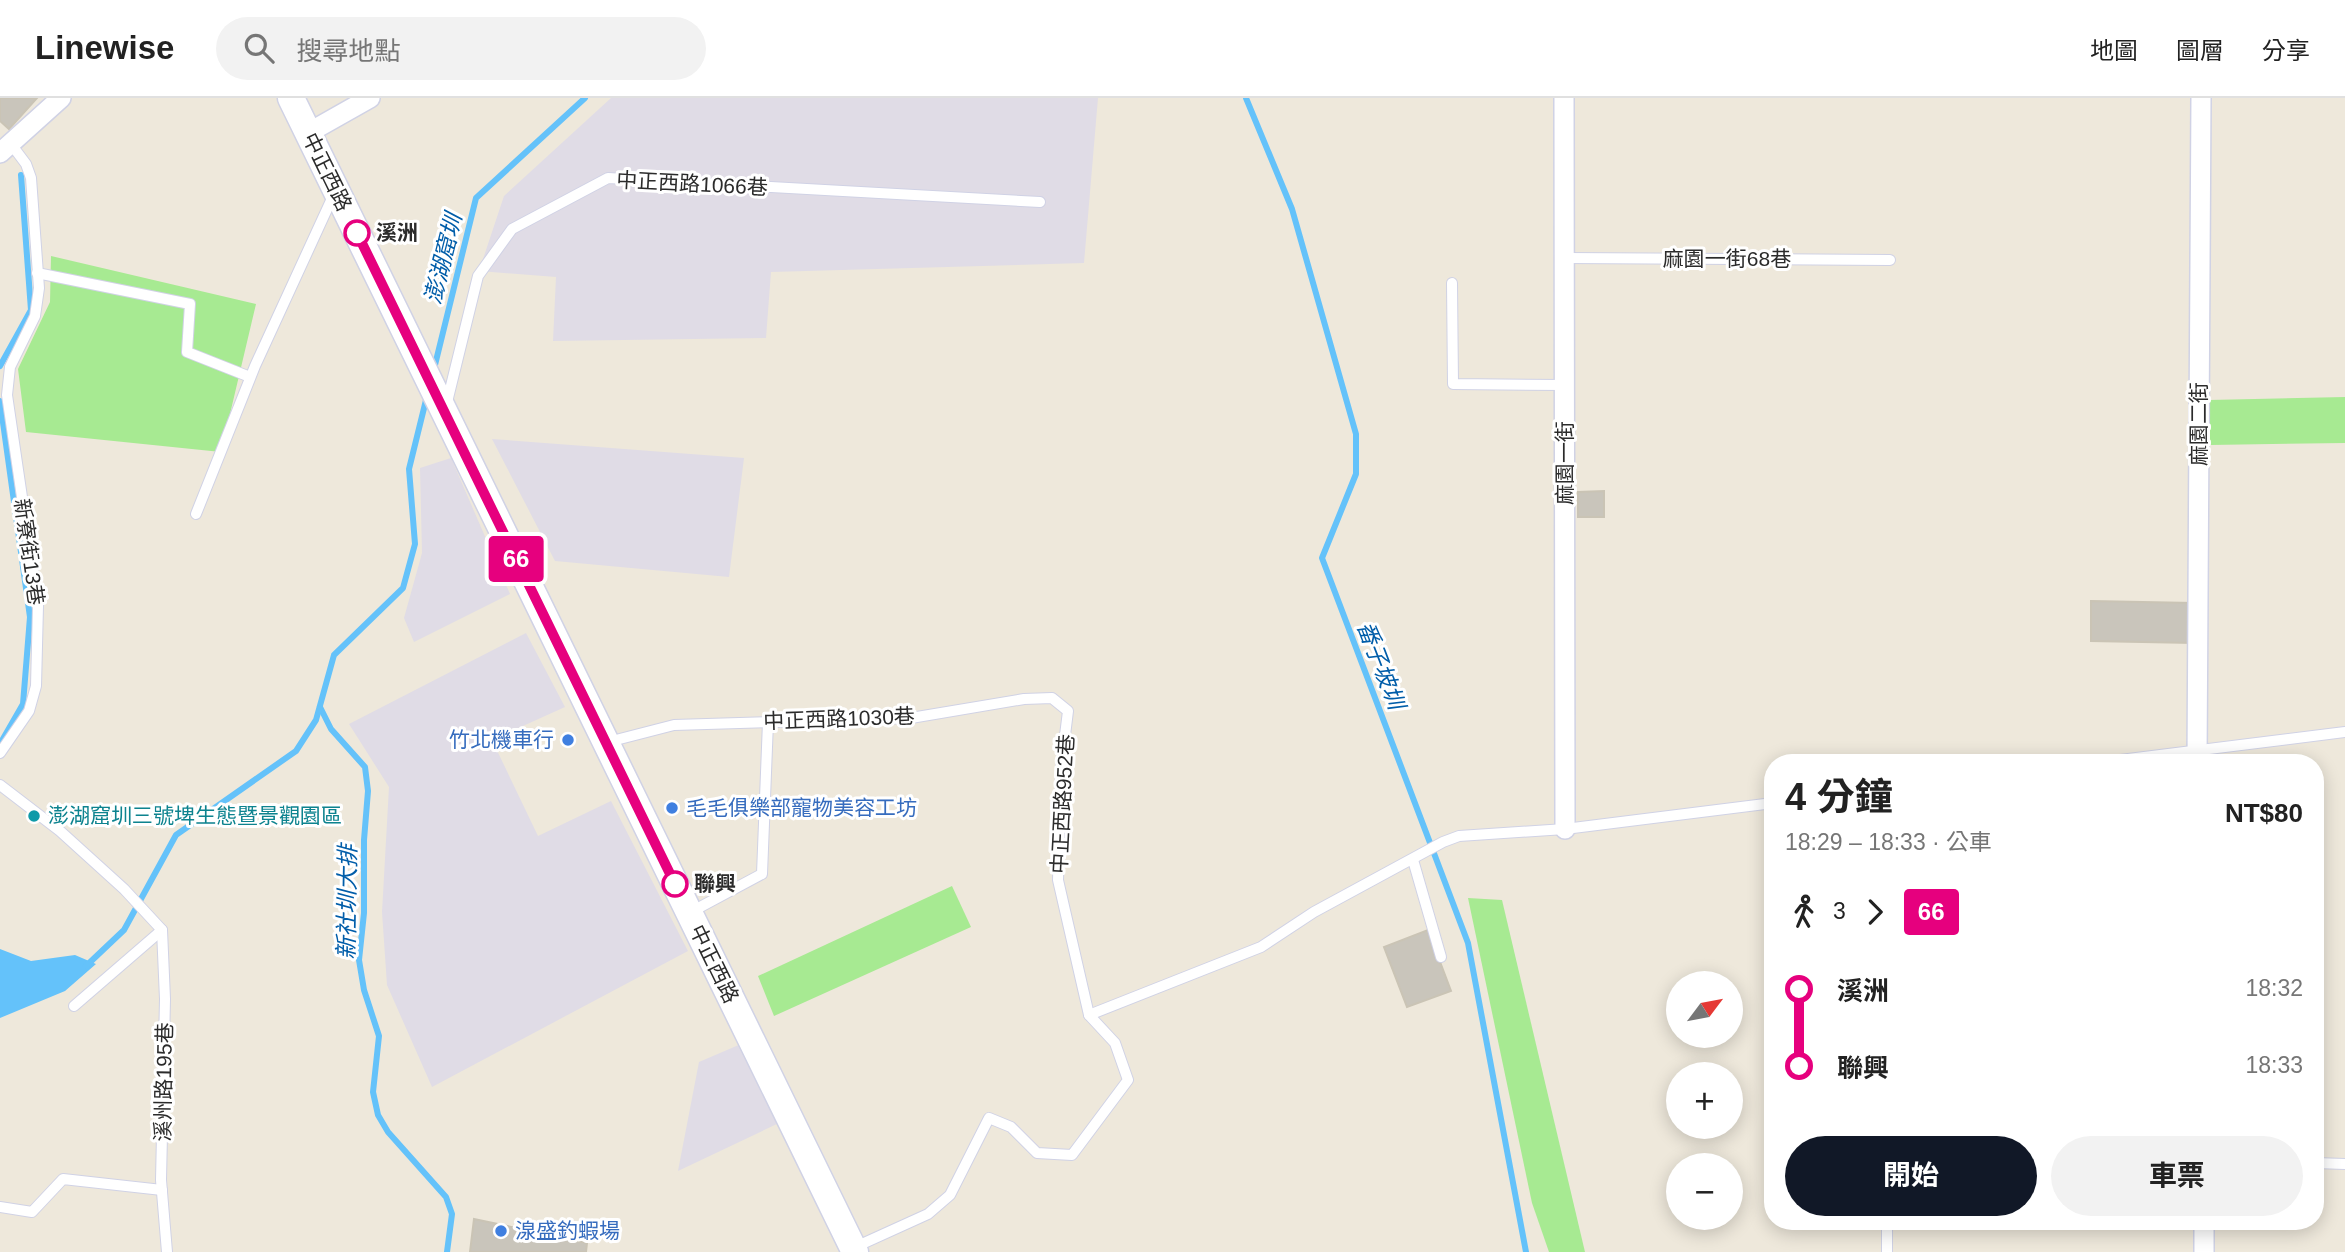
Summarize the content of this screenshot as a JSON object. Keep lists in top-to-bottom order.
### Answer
{
  "streets": {
    "main road": ["中正西路"],
    "street": ["麻園二街", "麻園一街"],
    "lane": [
      "中正西路1066巷",
      "麻園一街68巷",
      "新寮街13巷",
      "中正西路1030巷",
      "中正西路952巷",
      "溪州路195巷"
    ]
  },
  "crossings": [
    ["中正西路", "中正西路1066巷"],
    ["中正西路", "中正西路1030巷"],
    ["中正西路", "中正西路952巷"],
    ["麻園一街68巷", "麻園一街"],
    ["中正西路1030巷", "中正西路952巷"]
  ],
  "water": ["澎湖窟圳", "番子坡圳", "新社圳大排"],
  "places": [
    "溪洲",
    "竹北機車行",
    "毛毛俱樂部寵物美容工坊",
    "澎湖窟圳三號埤生態暨景觀園區",
    "聯興",
    "湶盛釣蝦場"
  ],
  "lines": ["bus line 66"],
  "north": "top right",
  "page": {
    "header": "Linewise",
    "search": "搜尋地點",
    "nav": ["地圖", "圖層", "分享"],
    "on_map": "66",
    "heading": ["4 分鐘", "18:29 – 18:33 · 公車", "NT$80"],
    "legs": ["3", "66"],
    "list": [
      {
        "name": "溪洲",
        "value": "18:32"
      },
      {
        "name": "聯興",
        "value": "18:33"
      }
    ],
    "map_buttons": ["+", "−"],
    "buttons": ["開始", "車票"]
  }
}
